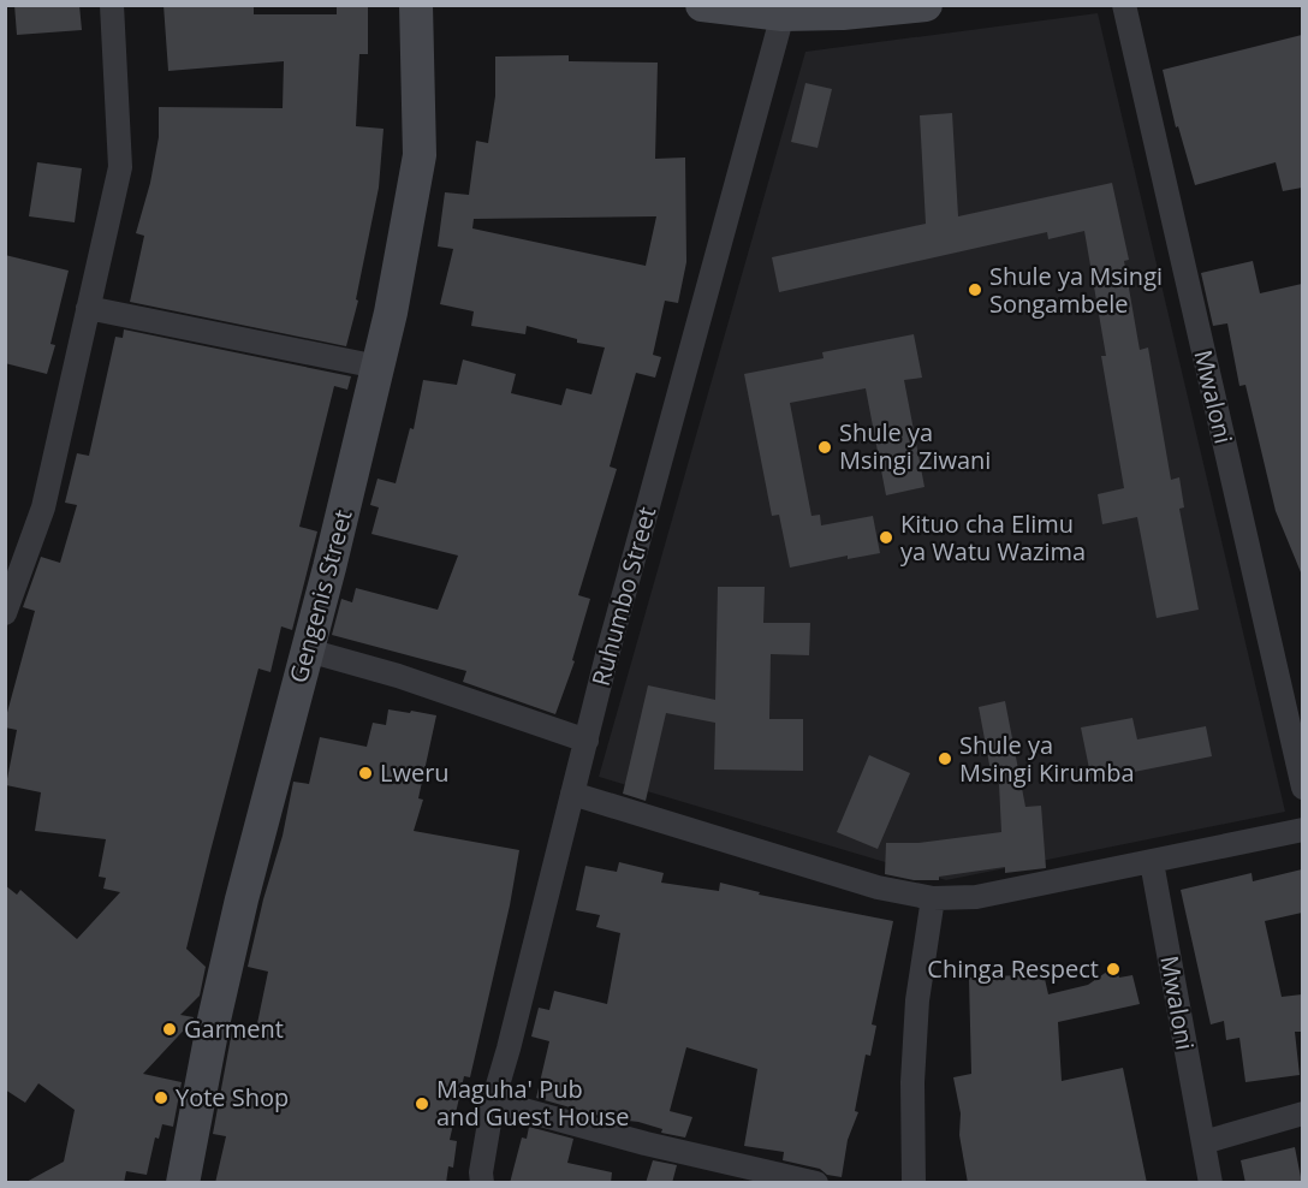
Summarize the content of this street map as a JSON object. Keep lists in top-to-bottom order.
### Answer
{
  "streets": {
    "street": ["Mwaloni", "Gengenis Street", "Ruhumbo Street"]
  },
  "places": [
    "Shule ya Msingi Songambele",
    "Shule ya Msingi Ziwani",
    "Kituo cha Elimu ya Watu Wazima",
    "Shule ya Msingi Kirumba",
    "Lweru",
    "Chinga Respect",
    "Garment",
    "Yote Shop",
    "Maguha' Pub and Guest House"
  ]
}
